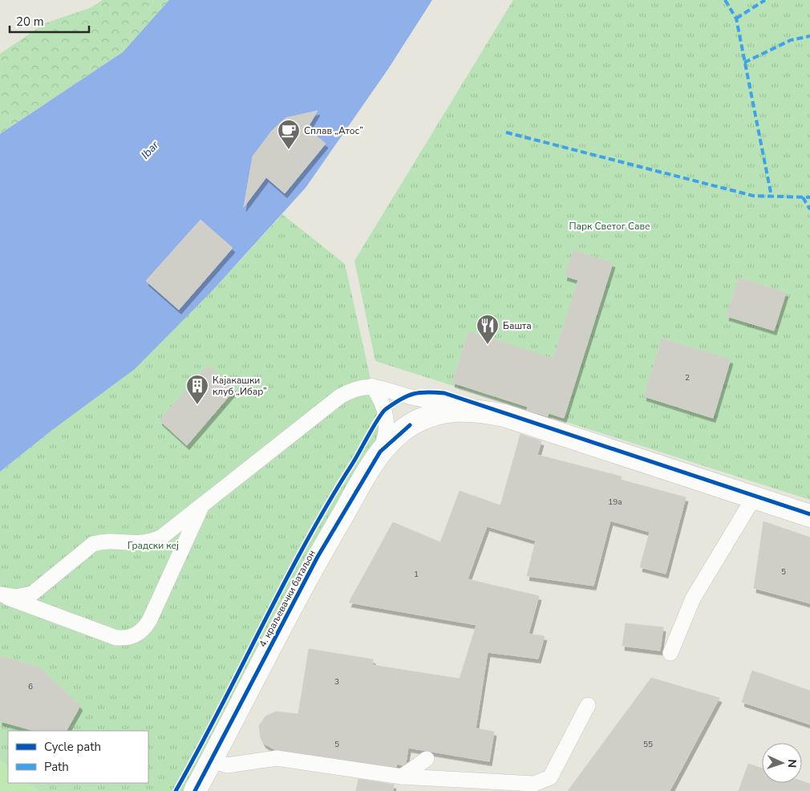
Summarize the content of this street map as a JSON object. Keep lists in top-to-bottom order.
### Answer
{
  "streets": {
    "street": ["4. краљевачки батаљон"]
  },
  "water": ["Ibar"],
  "parks": ["Парк Светог Саве", "Градски кеј"],
  "places": {
    "cafe": ["Сплав „Атос”"],
    "restaurant": ["Башта"],
    "building": ["Кајакашки клуб „Ибар”"]
  },
  "house_numbers": [
    "2",
    "19a",
    "5",
    "1",
    "3",
    "6",
    "5",
    "55"
  ],
  "legend": ["Cycle path", "Path"],
  "scale_bar": "20 m",
  "north": "right"
}
